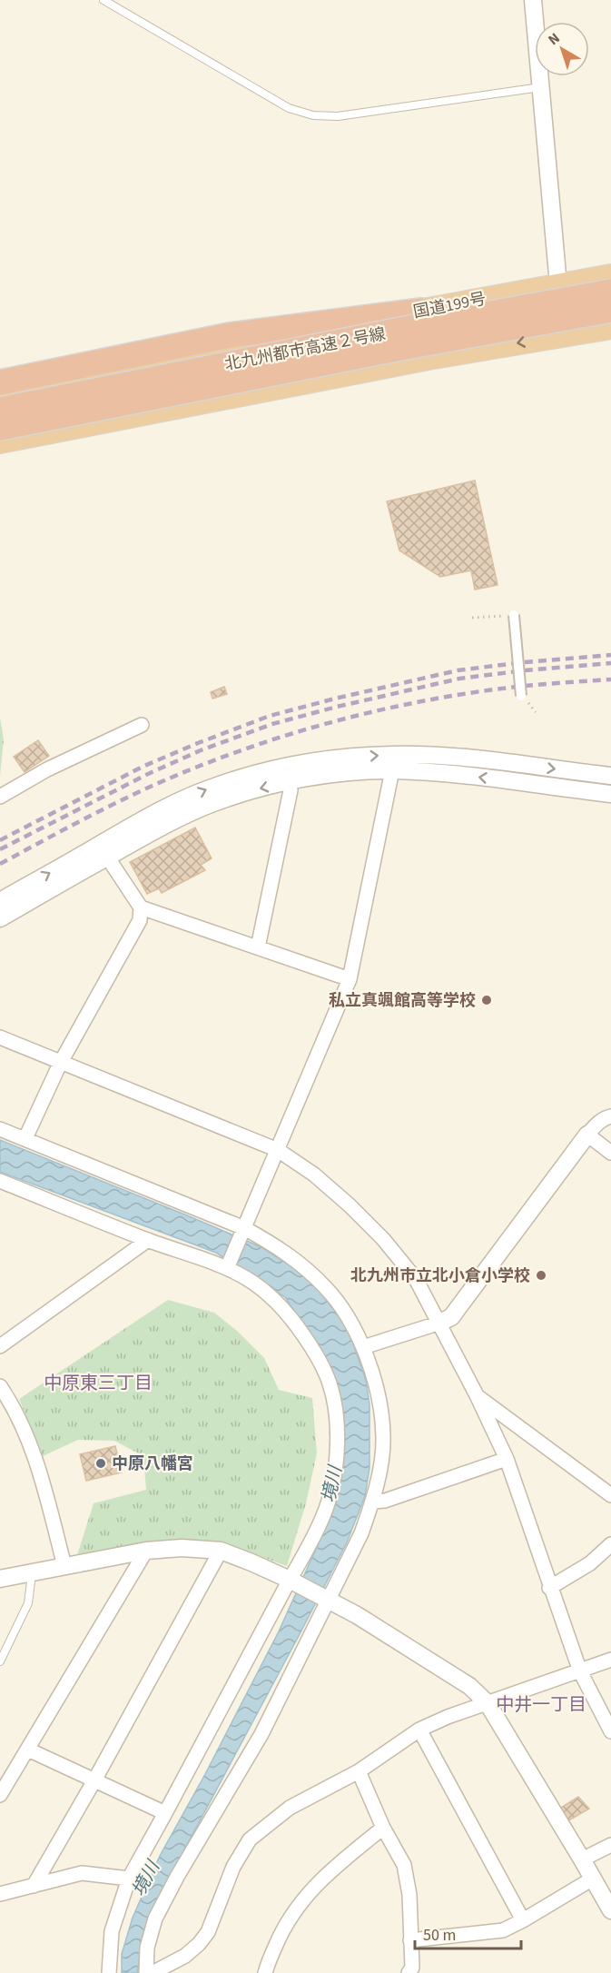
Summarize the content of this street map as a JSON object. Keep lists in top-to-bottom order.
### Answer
{
  "streets": {
    "highway": ["国道199号", "北九州都市高速２号線"]
  },
  "districts": ["中原東三丁目", "中井一丁目"],
  "water": ["境川"],
  "places": ["私立真颯館高等学校", "北九州市立北小倉小学校", "中原八幡宮"],
  "scale_bar": "50 m",
  "north": "top left"
}
